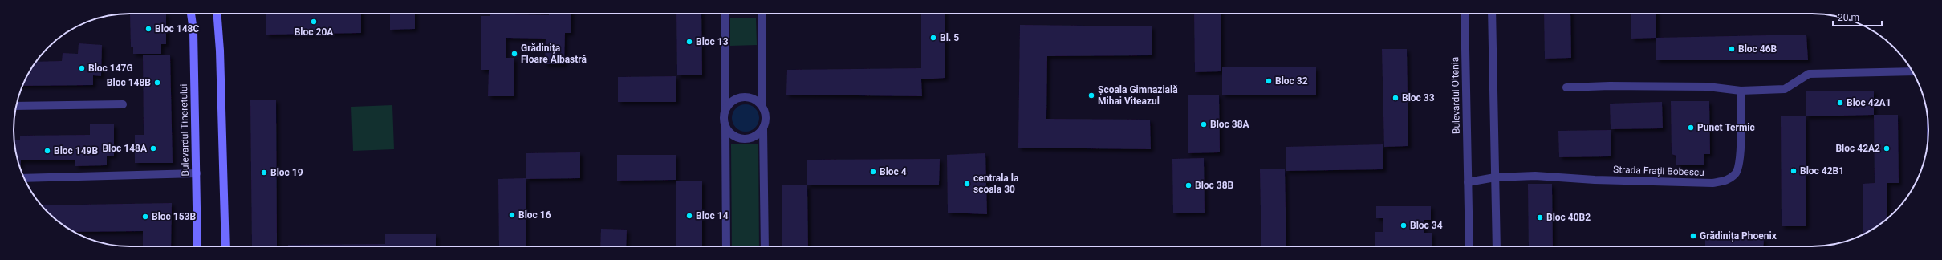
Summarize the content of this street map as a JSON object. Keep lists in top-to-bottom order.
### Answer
{
  "streets": {
    "main road": ["Bulevardul Tineretului"],
    "street": ["Bulevardul Oltenia", "Strada Frații Bobescu"]
  },
  "places": [
    "Bloc 20A",
    "Bloc 148C",
    "Bl. 5",
    "Bloc 13",
    "Bloc 46B",
    "Grădinița Floare Albastră",
    "Bloc 147G",
    "Bloc 32",
    "Bloc 148B",
    "Școala Gimnazială Mihai Viteazul",
    "Bloc 33",
    "Bloc 42A1",
    "Bloc 38A",
    "Punct Termic",
    "Bloc 148A",
    "Bloc 42A2",
    "Bloc 149B",
    "Bloc 42B1",
    "Bloc 4",
    "Bloc 19",
    "centrala la scoala 30",
    "Bloc 38B",
    "Bloc 16",
    "Bloc 14",
    "Bloc 153B",
    "Bloc 40B2",
    "Bloc 34",
    "Grădinița Phoenix"
  ],
  "scale_bar": "20 m"
}
